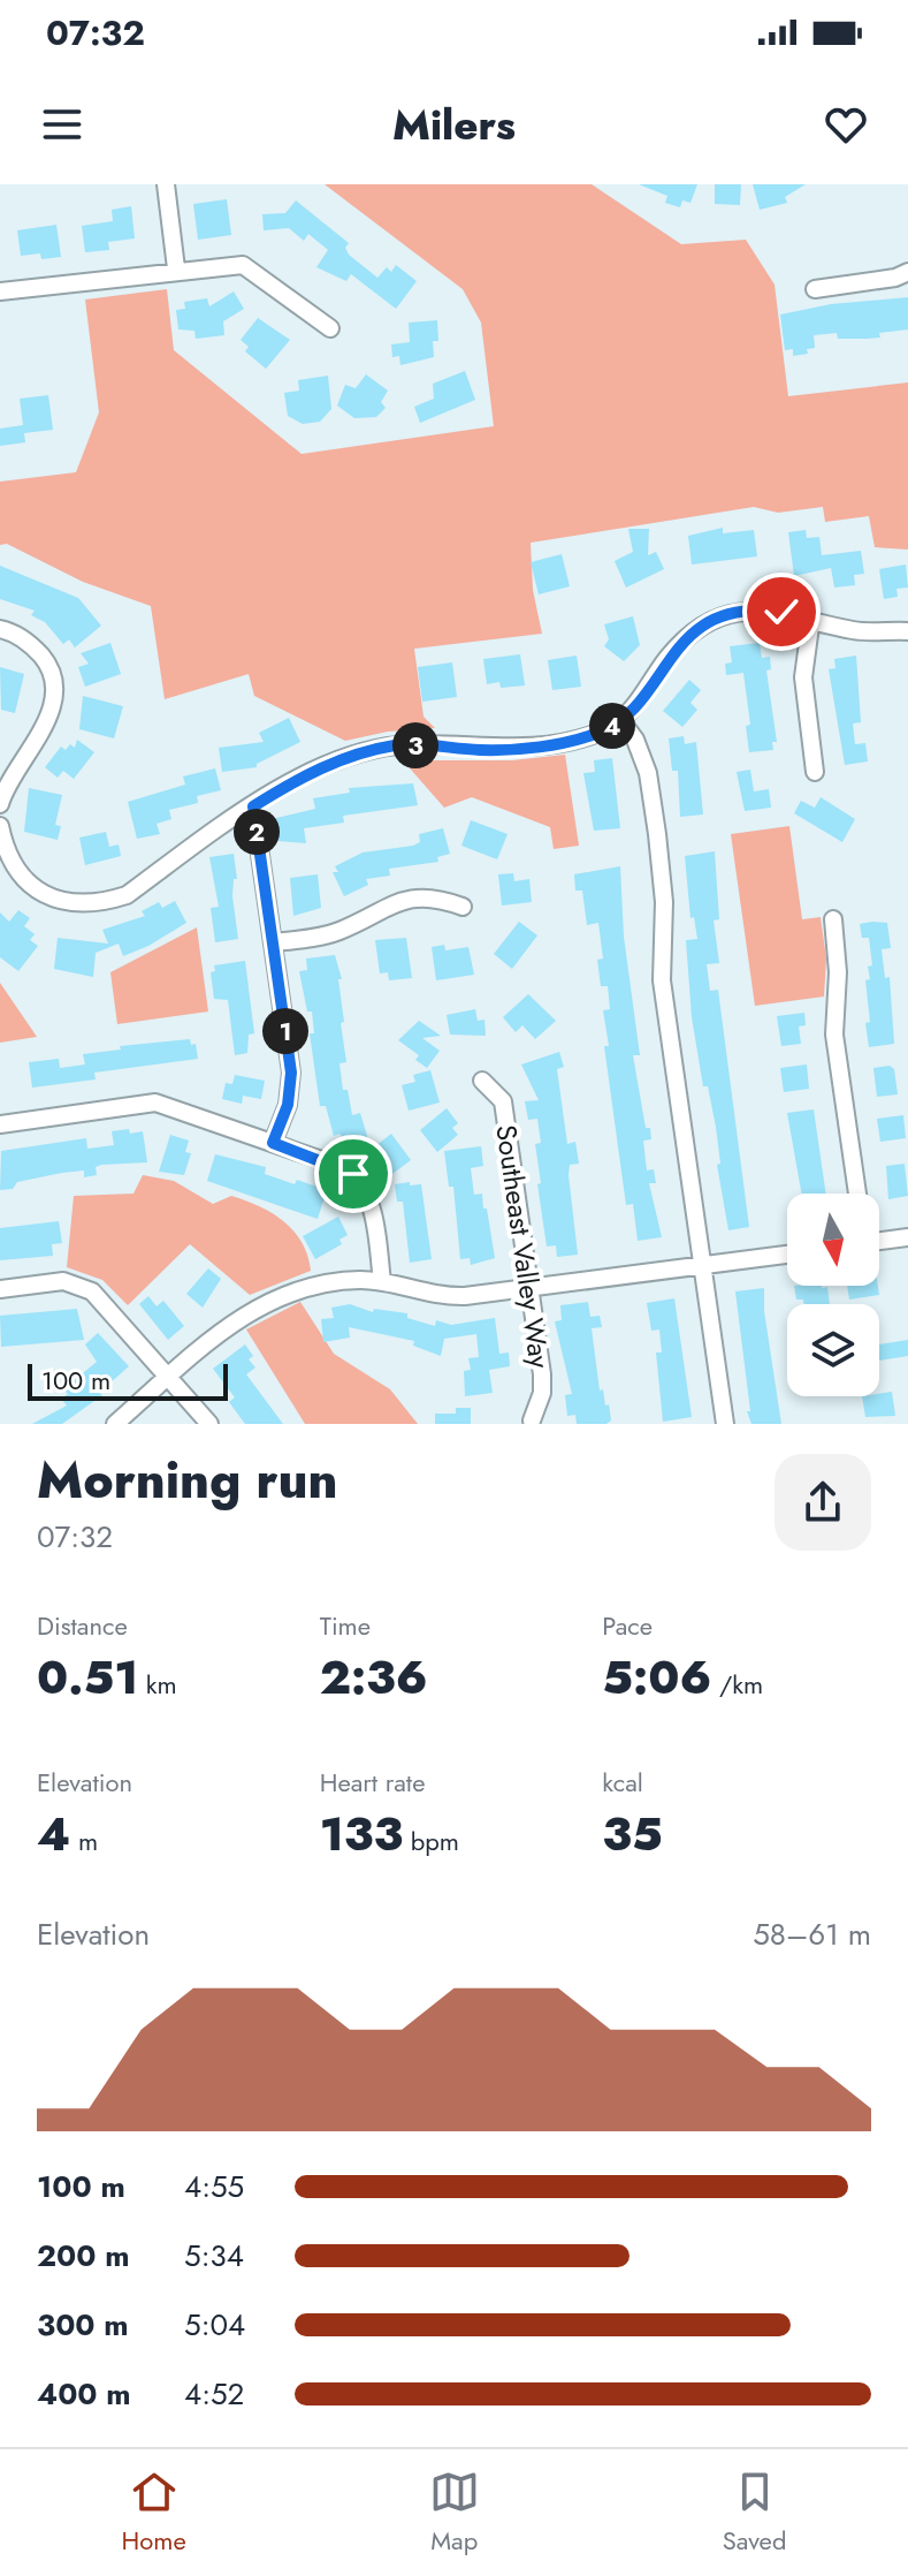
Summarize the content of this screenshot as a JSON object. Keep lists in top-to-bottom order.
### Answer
{
  "streets": {
    "street": ["Southeast Valley Way"]
  },
  "scale_bar": "100 m",
  "north": "bottom",
  "page": {
    "status": "07:32",
    "header": "Milers",
    "pins": [
      "4",
      "3",
      "2",
      "1"
    ],
    "scale": "100 m",
    "heading": ["Morning run", "07:32"],
    "stats": [
      ["Distance", "0.51 km"],
      ["Time", "2:36"],
      ["Pace", "5:06 /km"],
      ["Elevation", "4 m"],
      ["Heart rate", "133 bpm"],
      ["kcal", "35"]
    ],
    "chart": ["Elevation", "58–61 m"],
    "list": [
      {
        "name": "100 m",
        "note": "4:55"
      },
      {
        "name": "200 m",
        "note": "5:34"
      },
      {
        "name": "300 m",
        "note": "5:04"
      },
      {
        "name": "400 m",
        "note": "4:52"
      }
    ],
    "tabs": ["Home", "Map", "Saved"]
  }
}
